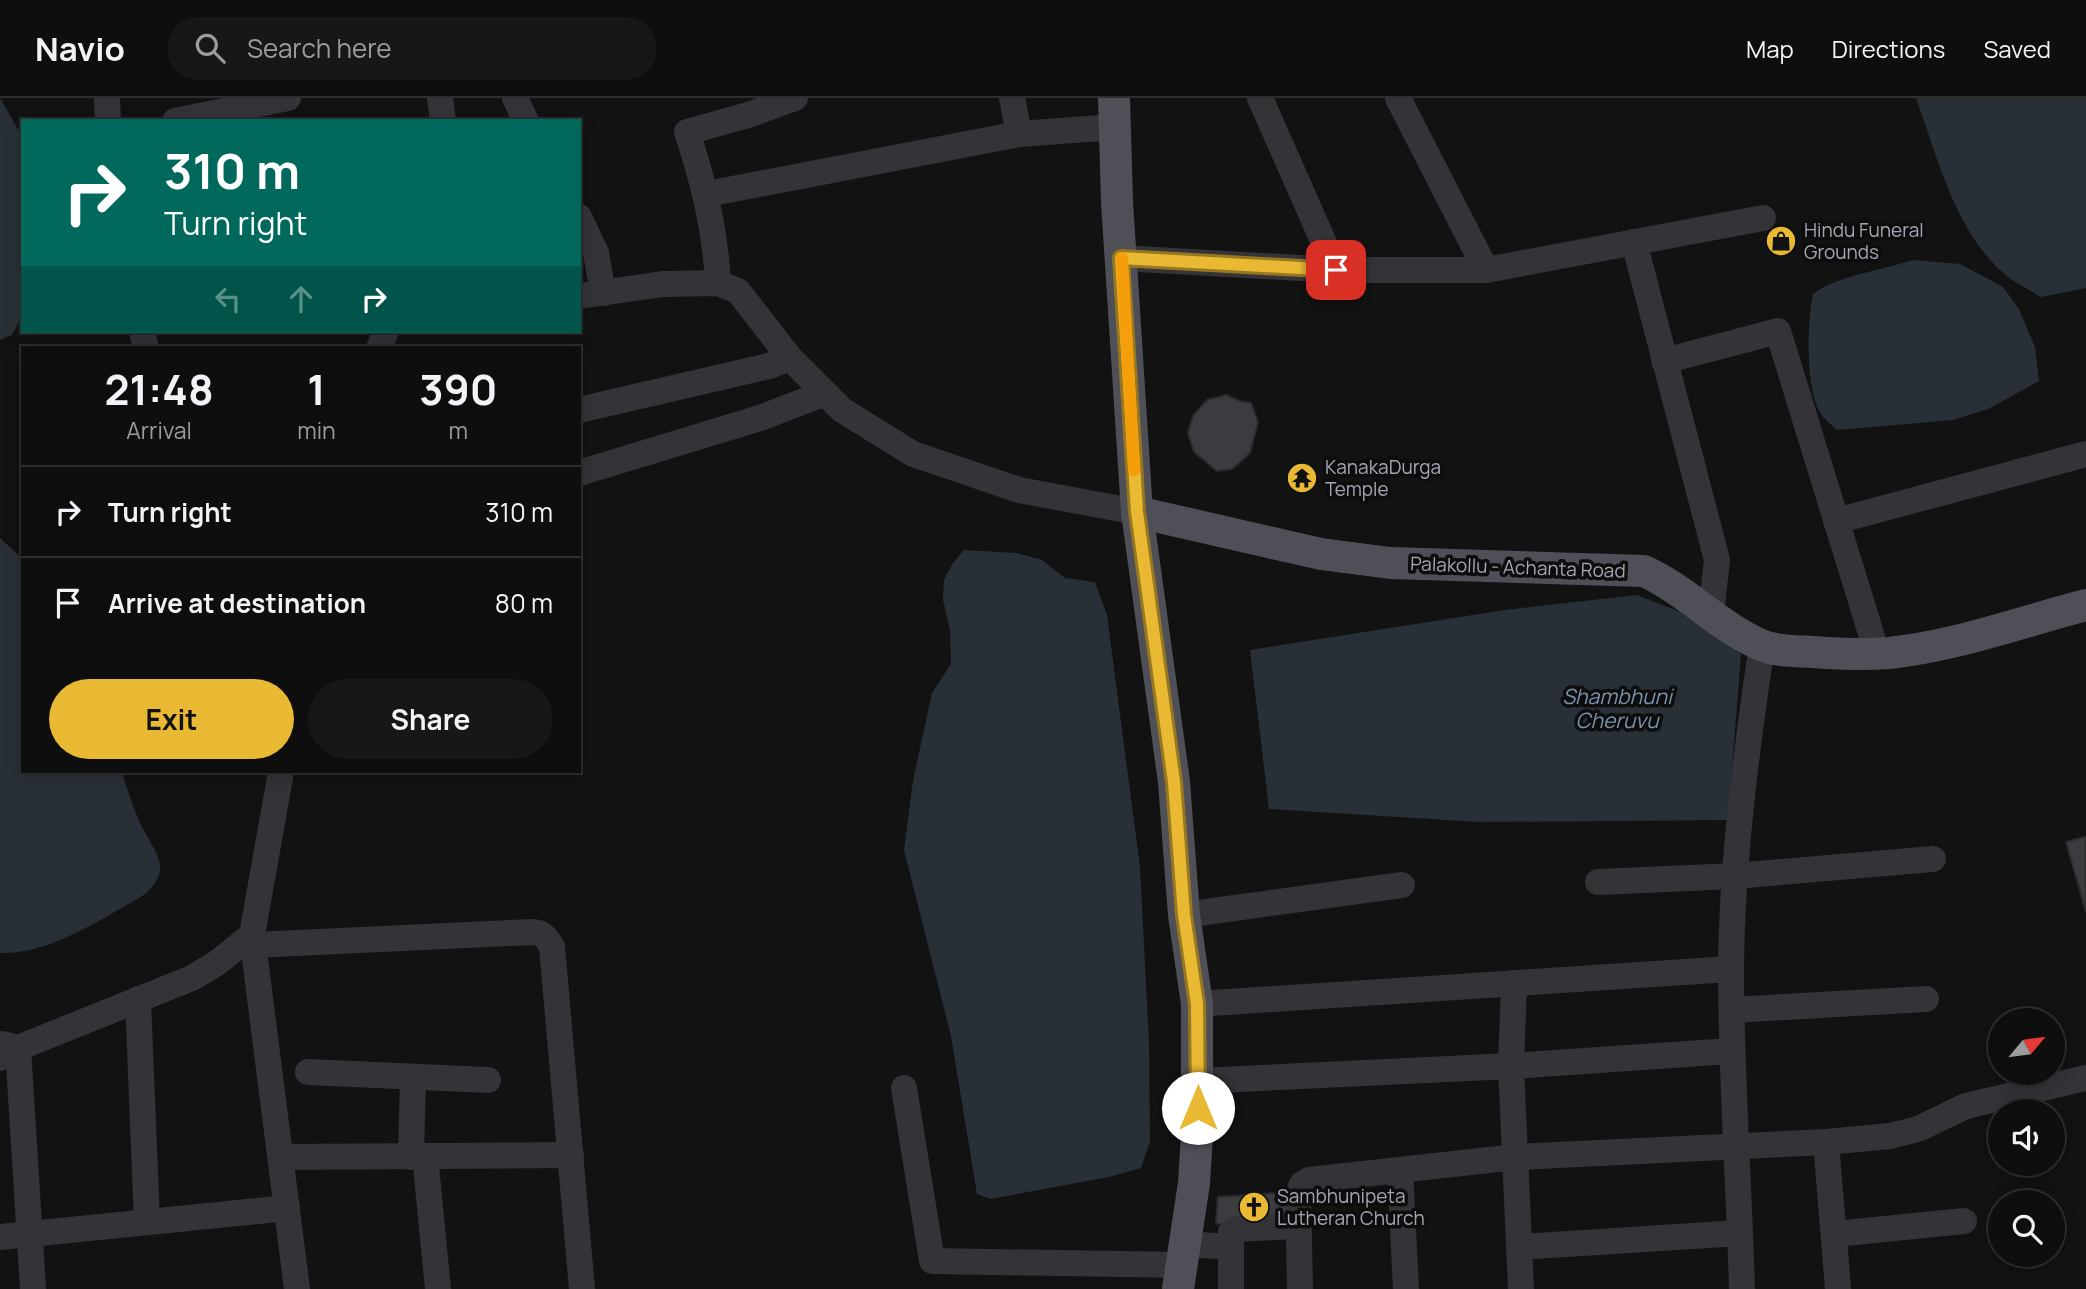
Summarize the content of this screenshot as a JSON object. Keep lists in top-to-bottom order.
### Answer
{
  "streets": {
    "main road": ["Palakollu - Achanta Road"]
  },
  "water": ["Shambhuni Cheruvu"],
  "places": {
    "shop": ["Hindu Funeral Grounds"],
    "temple": ["KanakaDurga Temple"],
    "church": ["Sambhunipeta Lutheran Church"]
  },
  "north": "top right",
  "page": {
    "header": "Navio",
    "search": "Search here",
    "nav": ["Map", "Directions", "Saved"],
    "turn": ["310 m", "Turn right"],
    "eta": [
      "21:48",
      "Arrival",
      "1",
      "min",
      "390",
      "m"
    ],
    "list": [
      {
        "name": "Turn right",
        "value": "310 m"
      },
      {
        "name": "Arrive at destination",
        "value": "80 m"
      }
    ],
    "buttons": ["Exit", "Share"]
  }
}
